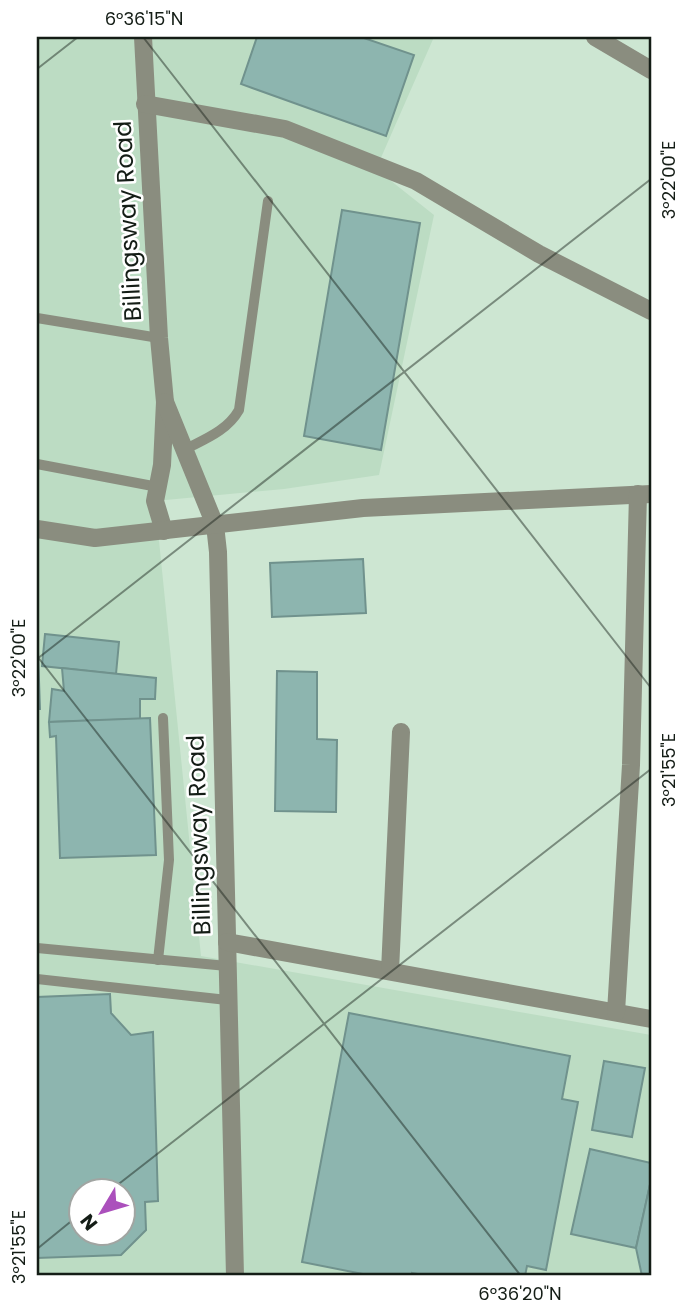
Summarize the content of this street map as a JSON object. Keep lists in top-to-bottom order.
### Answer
{
  "streets": {
    "street": ["Billingsway Road"]
  },
  "north": "bottom left",
  "coordinates": [
    "6°36'15\"N",
    "3°22'00\"E",
    "3°21'55\"E",
    "6°36'20\"N"
  ]
}
